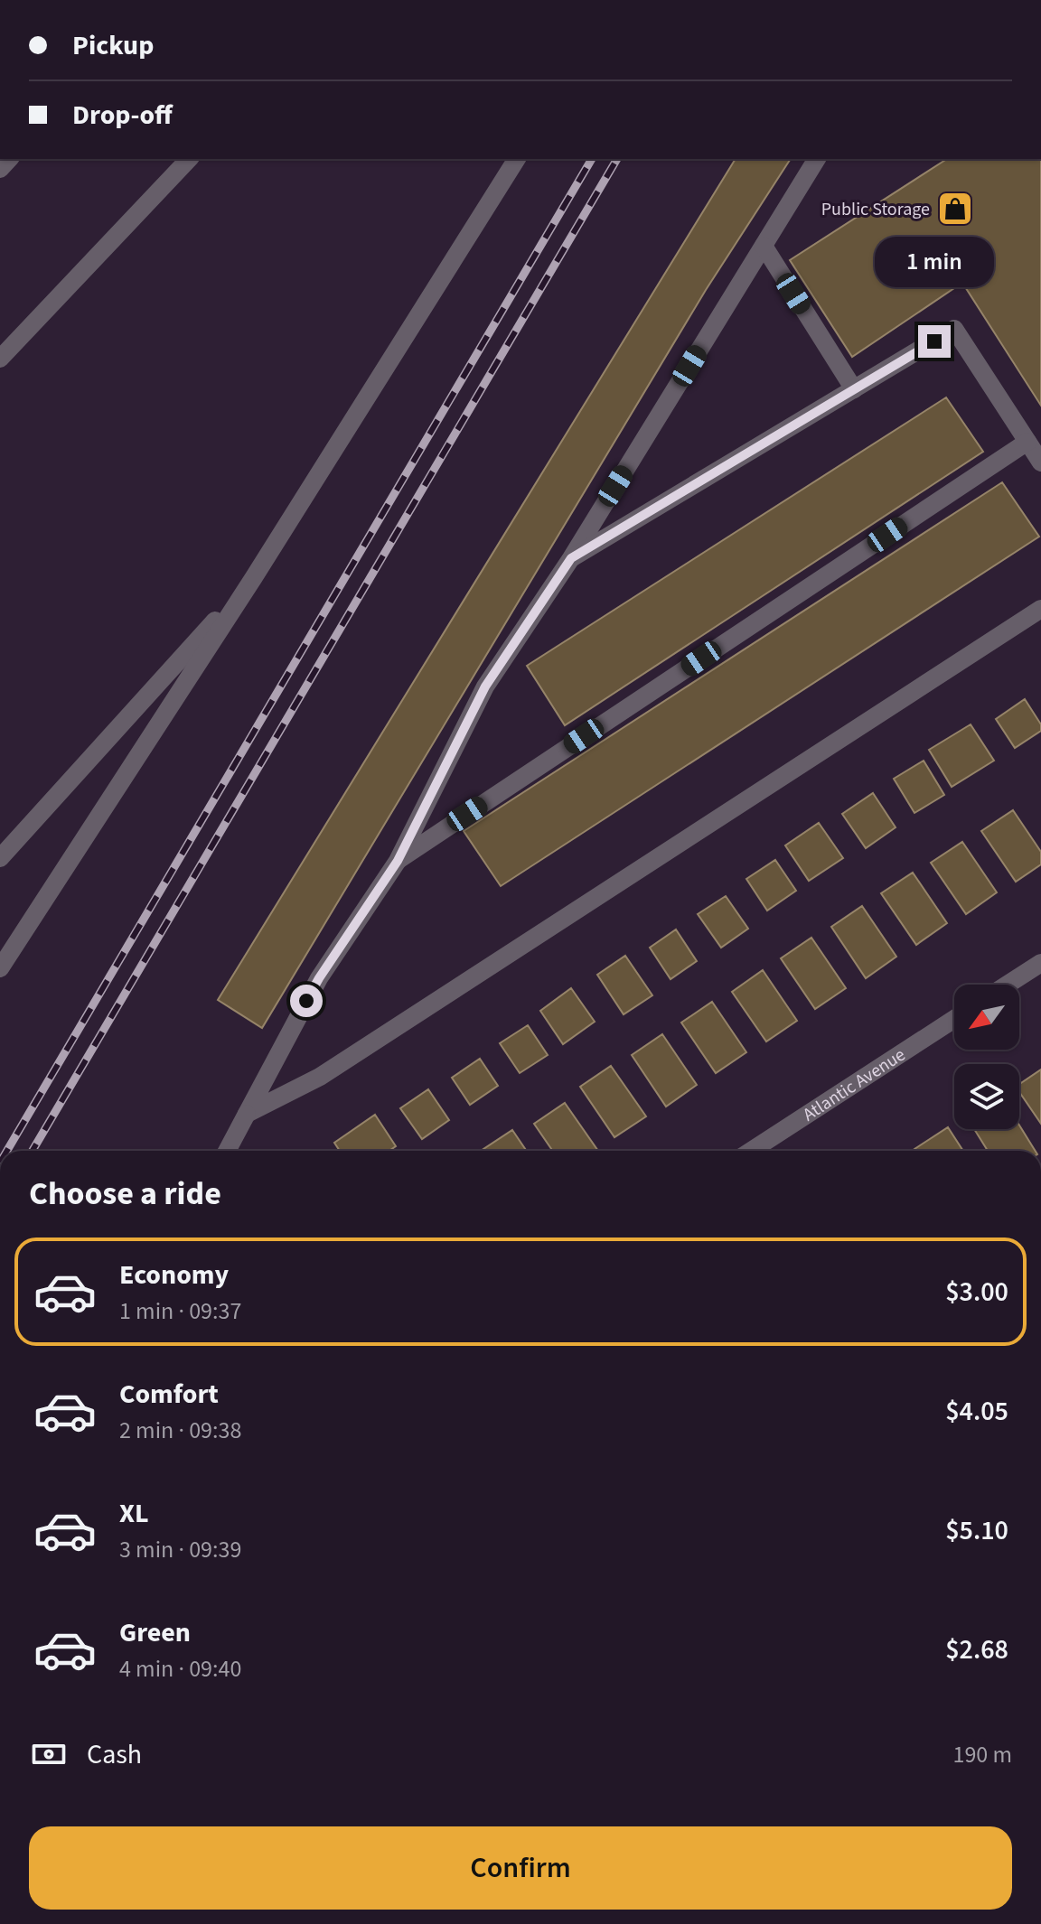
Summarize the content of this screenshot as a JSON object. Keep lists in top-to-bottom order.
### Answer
{
  "streets": {
    "street": ["Atlantic Avenue"]
  },
  "places": {
    "shop": ["Public Storage"]
  },
  "north": "bottom left",
  "page": {
    "banner": ["Pickup", "Drop-off"],
    "bubble": "1 min",
    "heading": "Choose a ride",
    "list": [
      {
        "name": "Economy",
        "note": "1 min · 09:37",
        "value": "$3.00"
      },
      {
        "name": "Comfort",
        "note": "2 min · 09:38",
        "value": "$4.05"
      },
      {
        "name": "XL",
        "note": "3 min · 09:39",
        "value": "$5.10"
      },
      {
        "name": "Green",
        "note": "4 min · 09:40",
        "value": "$2.68"
      }
    ],
    "pay": ["Cash", "190 m"],
    "buttons": "Confirm"
  }
}
